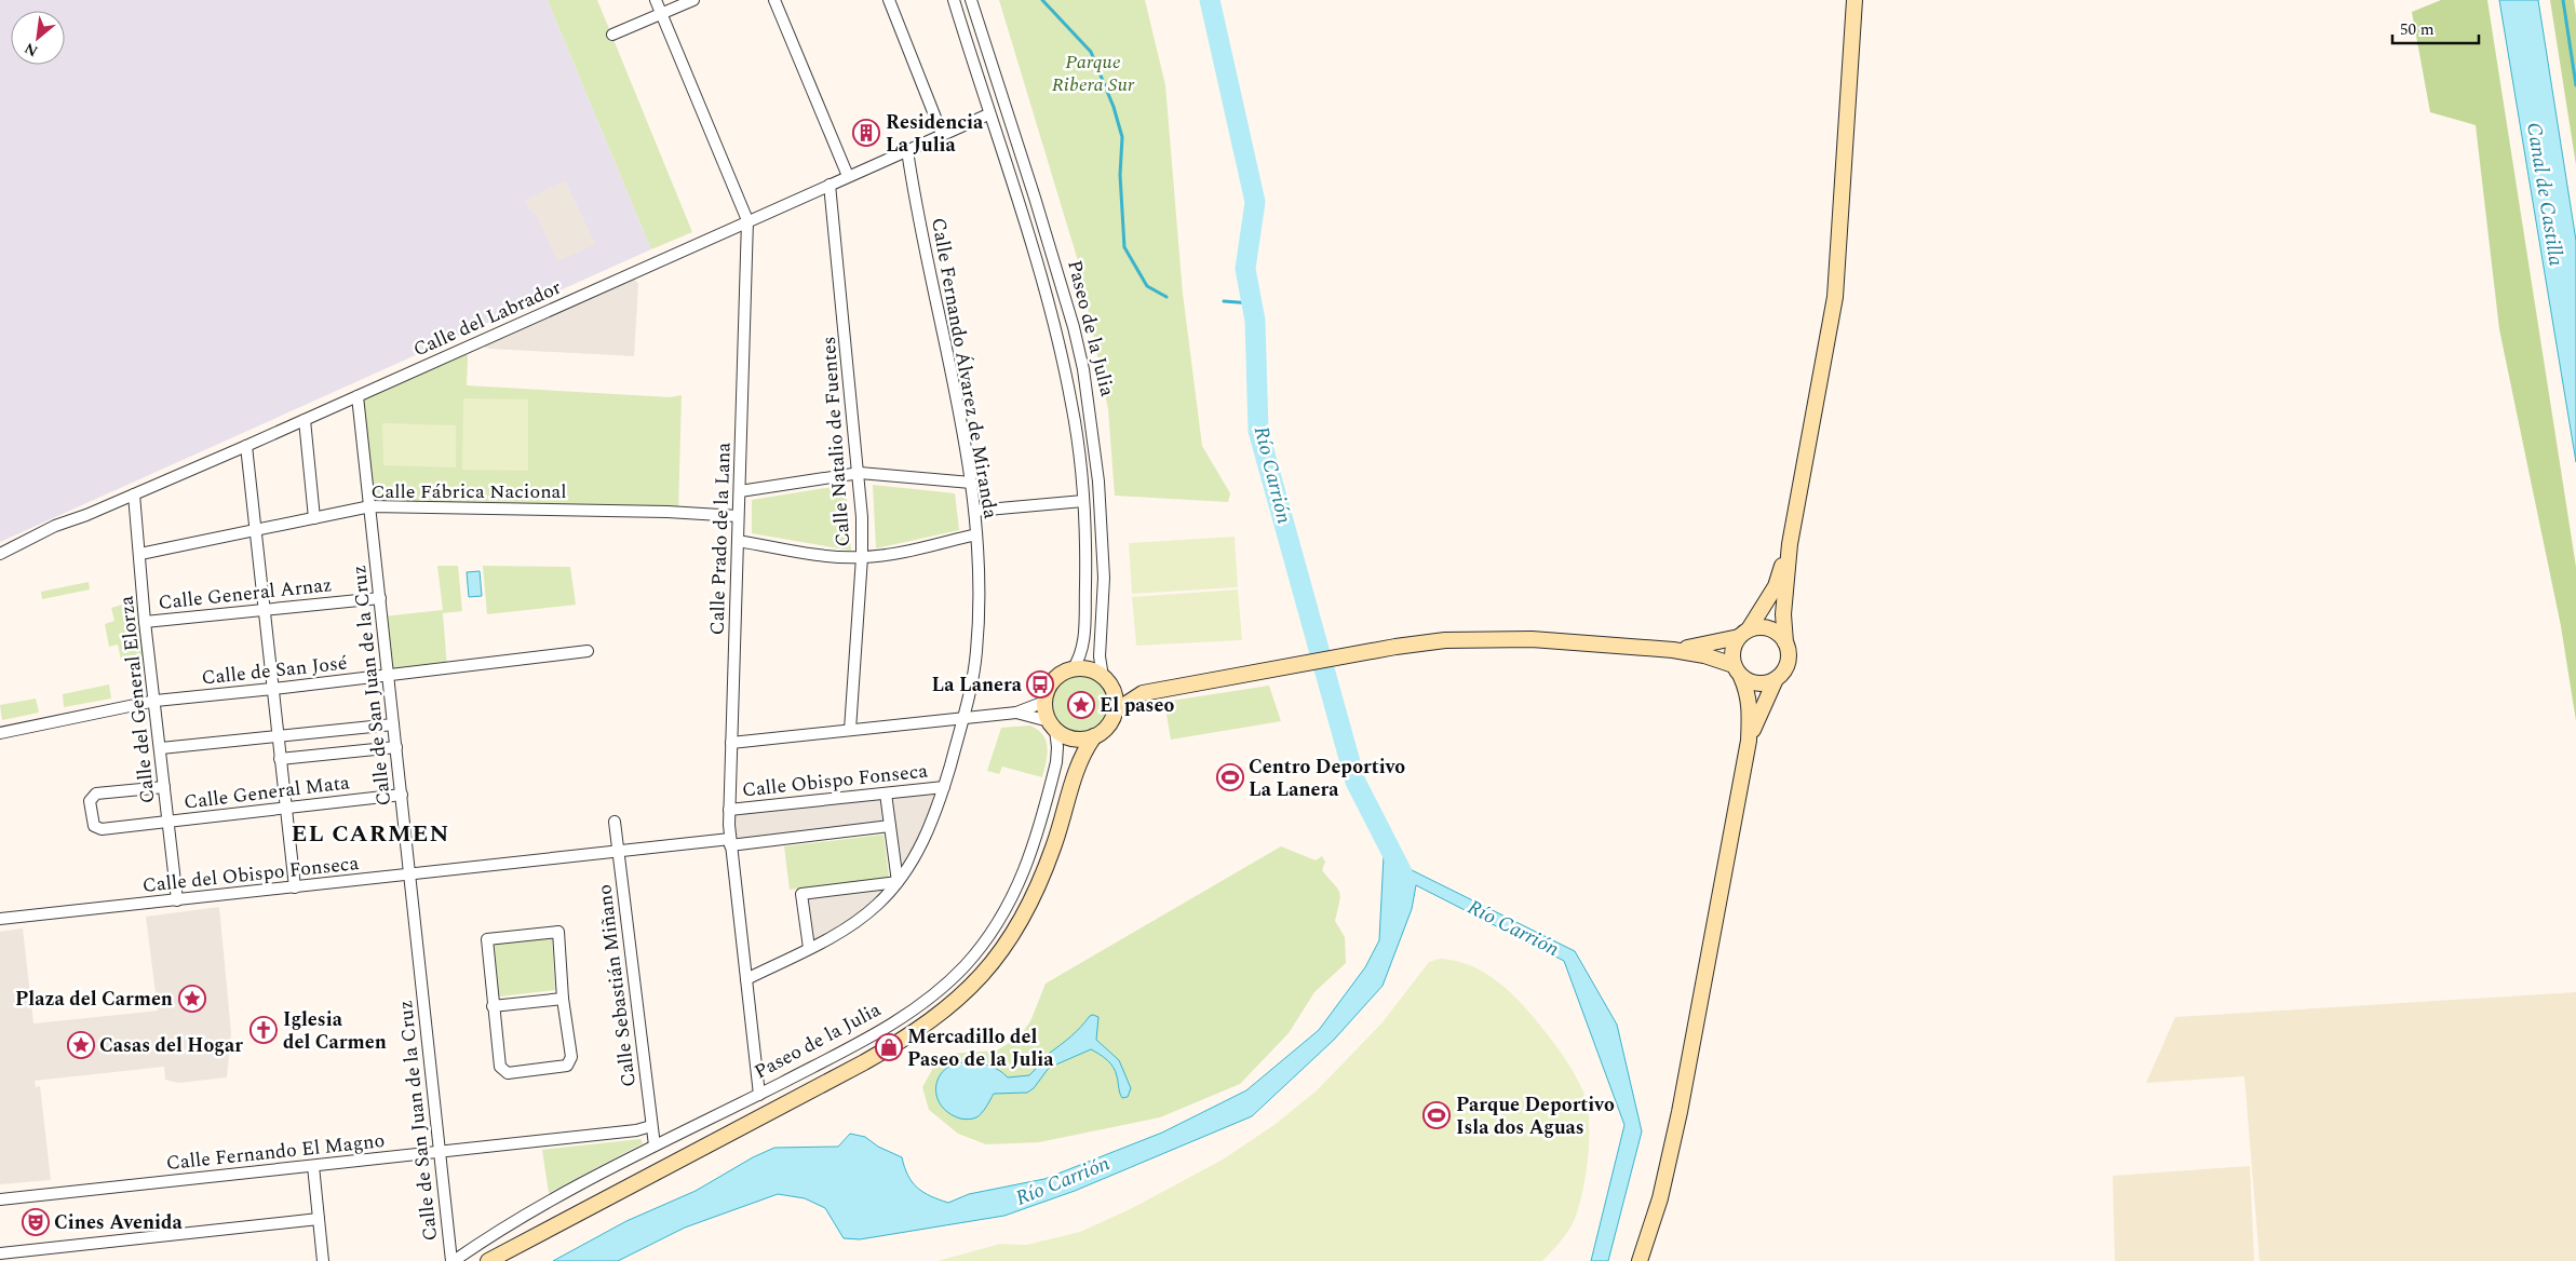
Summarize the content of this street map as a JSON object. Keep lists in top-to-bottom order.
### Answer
{
  "streets": {
    "street": [
      "Calle del Labrador",
      "Paseo de la Julia",
      "Calle Fernando Álvarez de Miranda",
      "Calle Natalio de Fuentes",
      "Calle Fábrica Nacional",
      "Calle Prado de la Lana",
      "Calle General Arnaz",
      "Calle de San José",
      "Calle de San Juan de la Cruz",
      "Calle del General Elorza",
      "Calle Obispo Fonseca",
      "Calle General Mata",
      "Calle del Obispo Fonseca",
      "Calle Sebastián Miñano",
      "Calle Fernando El Magno"
    ]
  },
  "crossings": [
    ["Calle del Labrador", "Paseo de la Julia"],
    ["Calle del Labrador", "Calle Fernando Álvarez de Miranda"],
    ["Calle del Labrador", "Calle Natalio de Fuentes"],
    ["Calle del Labrador", "Calle Prado de la Lana"],
    ["Calle del Labrador", "Calle de San Juan de la Cruz"],
    ["Calle del Labrador", "Calle del General Elorza"],
    ["Paseo de la Julia", "Calle Prado de la Lana"],
    ["Paseo de la Julia", "Calle de San Juan de la Cruz"],
    ["Paseo de la Julia", "Calle Sebastián Miñano"],
    ["Calle Fernando Álvarez de Miranda", "Calle Prado de la Lana"],
    ["Calle Fernando Álvarez de Miranda", "Calle Obispo Fonseca"],
    ["Calle Fábrica Nacional", "Calle Prado de la Lana"],
    ["Calle Fábrica Nacional", "Calle de San Juan de la Cruz"],
    ["Calle Fábrica Nacional", "Calle del General Elorza"],
    ["Calle Prado de la Lana", "Calle Obispo Fonseca"],
    ["Calle Prado de la Lana", "Calle del Obispo Fonseca"],
    ["Calle General Arnaz", "Calle de San Juan de la Cruz"],
    ["Calle General Arnaz", "Calle del General Elorza"],
    ["Calle de San José", "Calle de San Juan de la Cruz"],
    ["Calle de San José", "Calle del General Elorza"],
    ["Calle de San Juan de la Cruz", "Calle General Mata"],
    ["Calle de San Juan de la Cruz", "Calle del Obispo Fonseca"],
    ["Calle de San Juan de la Cruz", "Calle Fernando El Magno"],
    ["Calle del General Elorza", "Calle General Mata"],
    ["Calle del General Elorza", "Calle del Obispo Fonseca"],
    ["Calle del Obispo Fonseca", "Calle Sebastián Miñano"],
    ["Calle Sebastián Miñano", "Calle Fernando El Magno"]
  ],
  "districts": ["EL CARMEN"],
  "water": ["Canal de Castilla", "Río Carrión"],
  "parks": ["Parque Ribera Sur"],
  "places": {
    "building": ["Residencia La Julia"],
    "bus stop": ["La Lanera"],
    "place": ["El paseo", "Plaza del Carmen", "Casas del Hogar"],
    "sports": ["Centro Deportivo La Lanera", "Parque Deportivo Isla dos Aguas"],
    "church": ["Iglesia del Carmen"],
    "shop": ["Mercadillo del Paseo de la Julia"],
    "theatre": ["Cines Avenida"]
  },
  "scale_bar": "50 m",
  "north": "bottom left"
}
